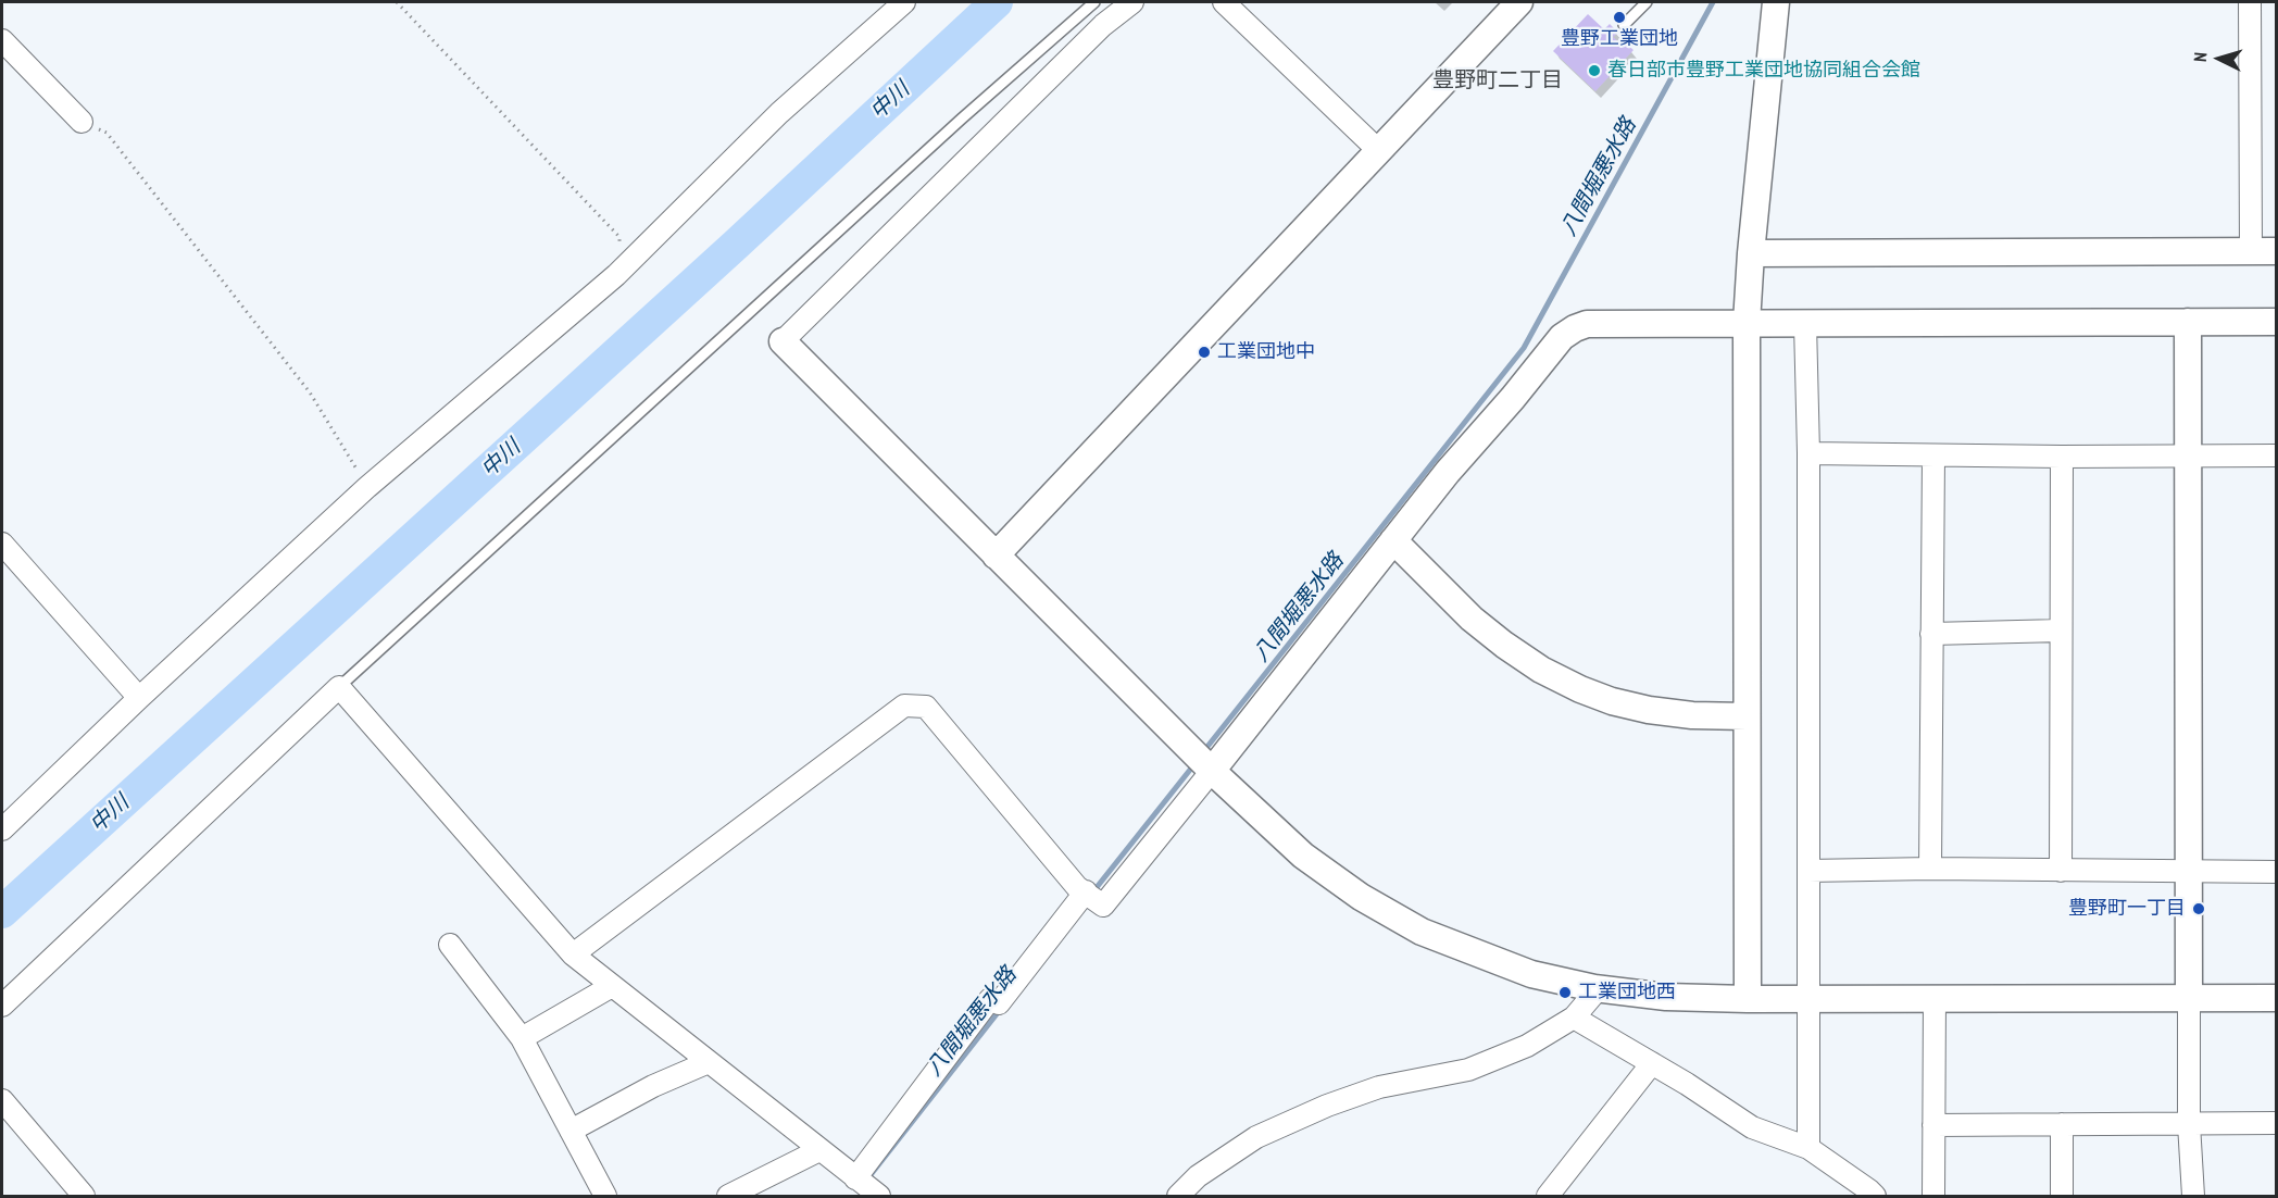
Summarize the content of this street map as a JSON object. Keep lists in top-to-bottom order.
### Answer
{
  "districts": ["豊野町二丁目"],
  "water": ["中川", "八間堀悪水路"],
  "places": [
    "豊野工業団地",
    "春日部市豊野工業団地協同組合会館",
    "工業団地中",
    "豊野町一丁目",
    "工業団地西"
  ],
  "north": "left"
}
